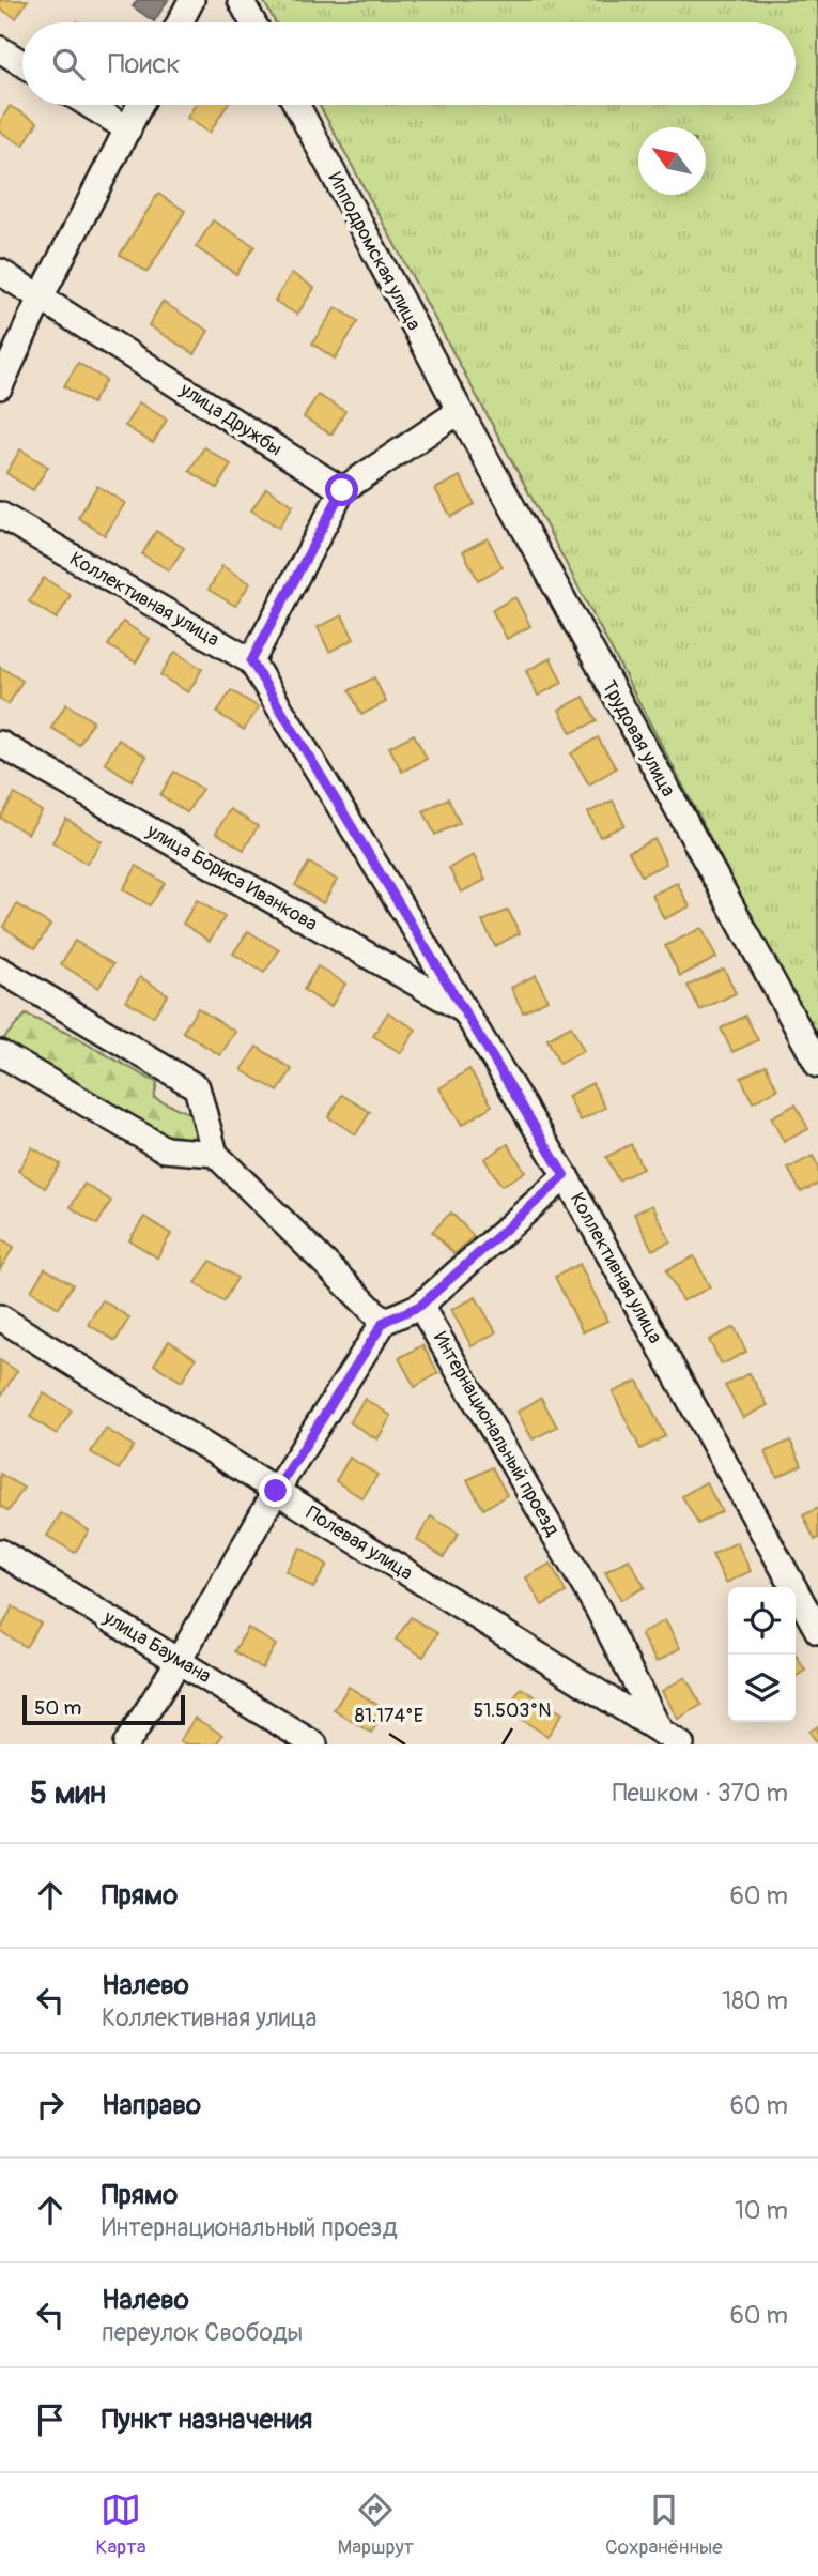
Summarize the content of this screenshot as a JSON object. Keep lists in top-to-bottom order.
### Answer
{
  "streets": {
    "street": [
      "Ипподромская улица",
      "улица Дружбы",
      "Коллективная улица",
      "Трудовая улица",
      "улица Бориса Иванкова",
      "Интернациональный проезд",
      "Полевая улица",
      "улица Баумана"
    ]
  },
  "crossings": [
    ["Ипподромская улица", "Трудовая улица"],
    ["Коллективная улица", "улица Бориса Иванкова"],
    ["Интернациональный проезд", "Полевая улица"]
  ],
  "scale_bar": "50 m",
  "north": "top left",
  "page": {
    "search": "Поиск",
    "scale": "50 m",
    "heading": ["5 мин", "Пешком · 370 m"],
    "list": [
      ["Прямо", "60 m"],
      ["Налево", "Коллективная улица", "180 m"],
      ["Направо", "60 m"],
      ["Прямо", "Интернациональный проезд", "10 m"],
      ["Налево", "переулок Свободы", "60 m"],
      "Пункт назначения"
    ],
    "nav": ["Карта", "Маршрут", "Сохранённые"]
  },
  "coordinates": ["51.503°N", "81.174°E"]
}
